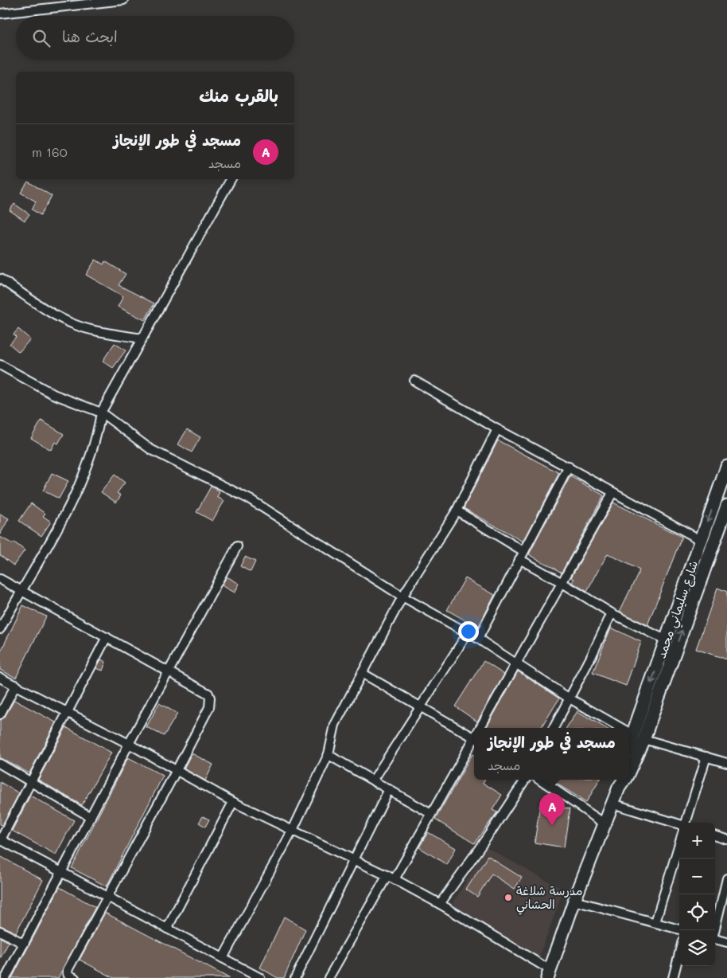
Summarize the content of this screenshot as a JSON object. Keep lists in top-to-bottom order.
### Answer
{
  "streets": {
    "street": ["شارع سليماني محمد"]
  },
  "places": ["مدرسة شلاغة الحشاني"],
  "page": {
    "search": "ابحث هنا",
    "heading": "بالقرب منك",
    "list": [
      {
        "mark": "A",
        "name": "مسجد في طور الإنجاز",
        "note": "مسجد",
        "value": "160 m"
      }
    ],
    "popup": ["مسجد في طور الإنجاز", "مسجد"],
    "pins": "A",
    "map_buttons": ["+", "−"]
  }
}
